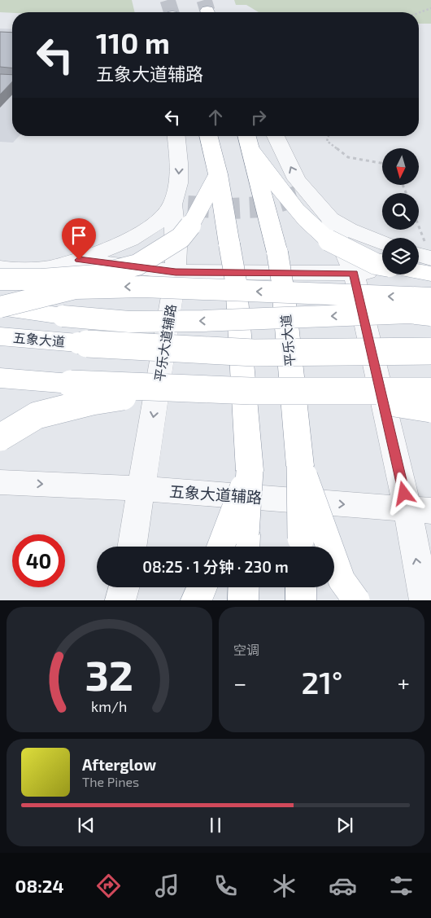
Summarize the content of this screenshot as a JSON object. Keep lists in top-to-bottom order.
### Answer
{
  "streets": {
    "main road": ["五象大道", "平乐大道"],
    "street": ["平乐大道辅路", "五象大道辅路"]
  },
  "crossings": [
    ["平乐大道辅路", "五象大道辅路"]
  ],
  "one_way": ["平乐大道辅路", "五象大道辅路"],
  "north": "bottom",
  "page": {
    "turn": ["110 m", "五象大道辅路"],
    "limit": "40",
    "trip": "08:25 · 1 分钟 · 230 m",
    "tile": "空调",
    "heat": ["−", "21°", "+"],
    "song": ["Afterglow", "The Pines"],
    "tabs": "08:24",
    "gauge": ["32", "km/h"]
  }
}
